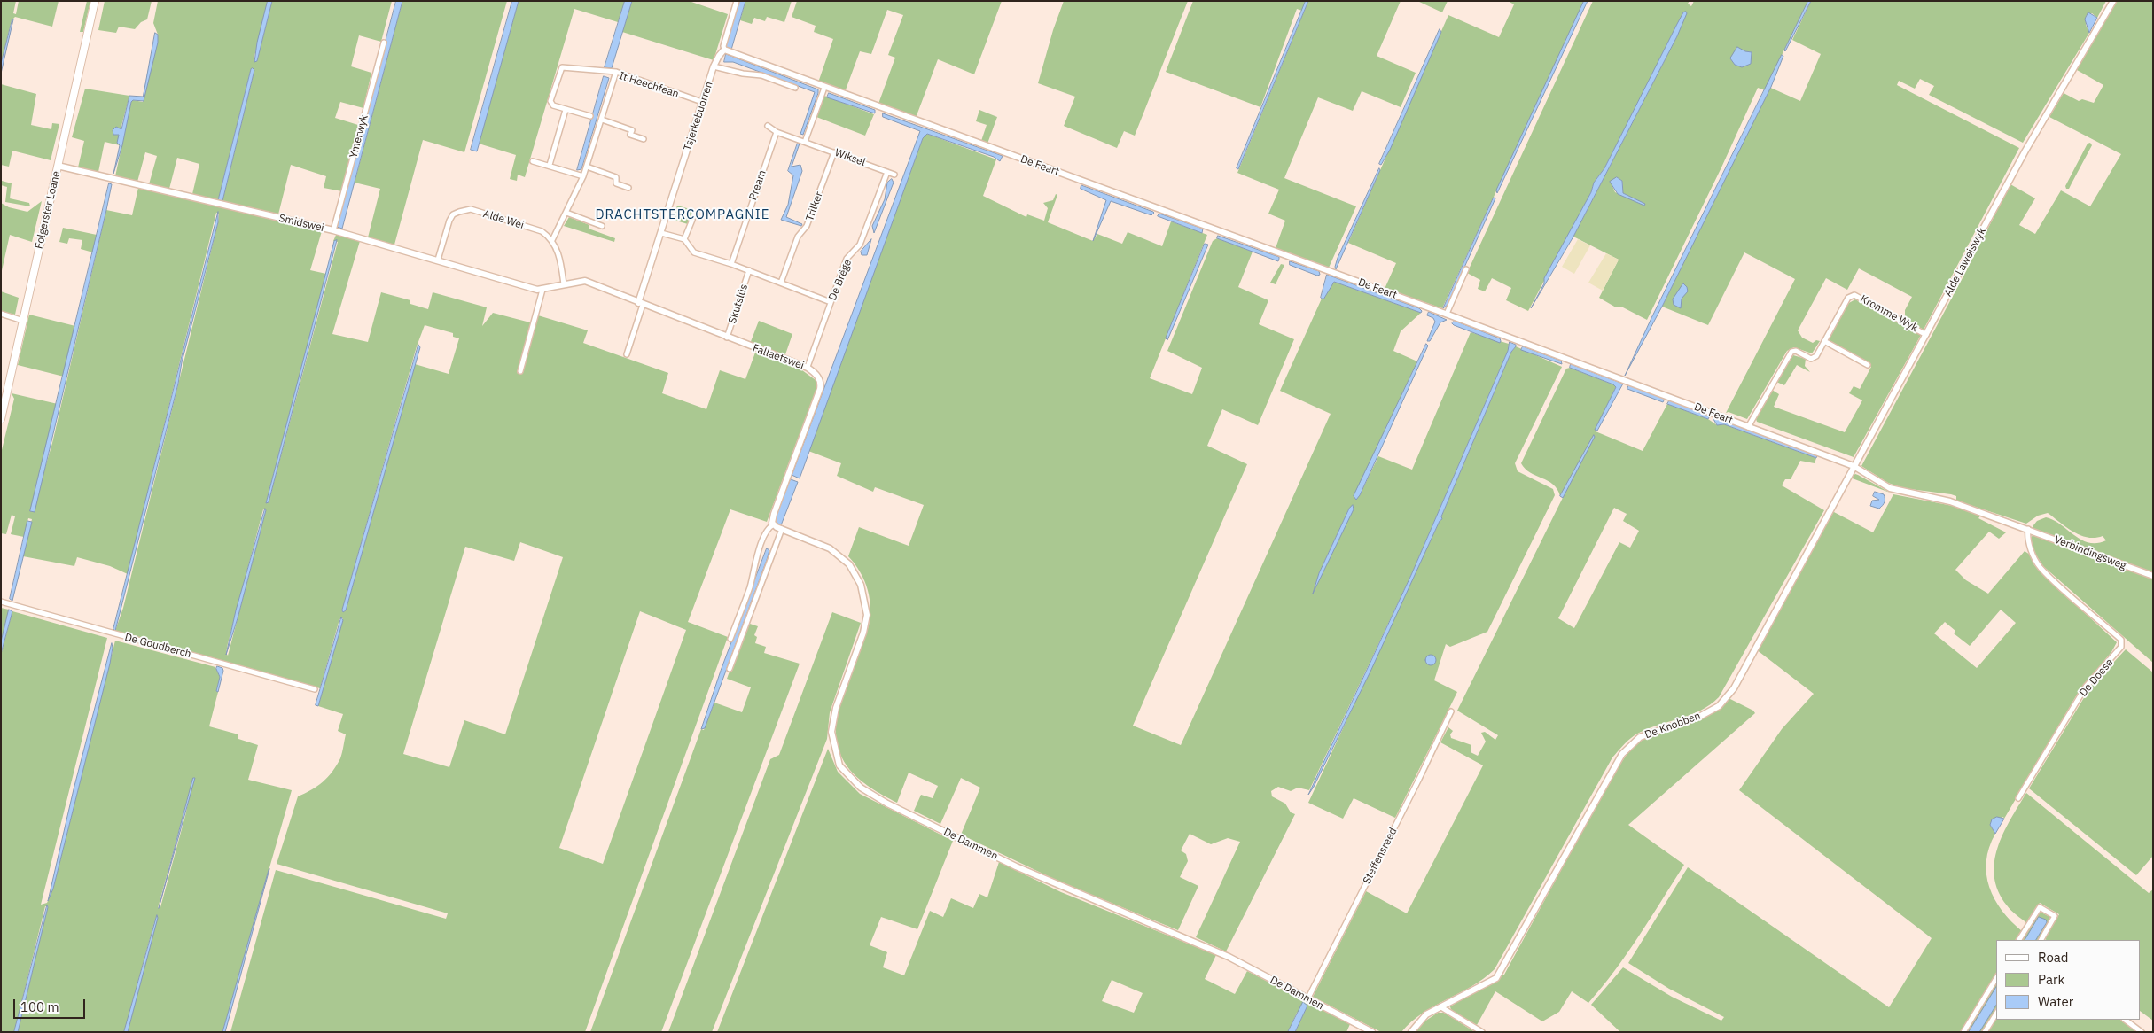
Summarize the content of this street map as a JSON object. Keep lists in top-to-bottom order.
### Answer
{
  "streets": {
    "main road": ["Folgerster Loane"],
    "street": [
      "It Heechfean",
      "Tsjerkebuorren",
      "Ymerwyk",
      "Wiksel",
      "De Feart",
      "Pream",
      "Trilker",
      "Alde Wei",
      "Smidswei",
      "Alde Laweiswyk",
      "De Brêge",
      "Skutslûs",
      "Kromme Wyk",
      "Fallaetswei",
      "Verbindingsweg",
      "De Goudberch",
      "De Doese",
      "De Knobben",
      "De Dammen",
      "Steffensreed"
    ]
  },
  "crossings": [
    ["It Heechfean", "Tsjerkebuorren"],
    ["It Heechfean", "Alde Wei"],
    ["Tsjerkebuorren", "De Feart"],
    ["Tsjerkebuorren", "Fallaetswei"],
    ["Ymerwyk", "Smidswei"],
    ["Wiksel", "Pream"],
    ["Wiksel", "Trilker"],
    ["Wiksel", "De Brêge"],
    ["De Feart", "Alde Laweiswyk"],
    ["De Feart", "Kromme Wyk"],
    ["De Feart", "Verbindingsweg"],
    ["De Feart", "De Doese"],
    ["De Feart", "De Knobben"],
    ["Pream", "Skutslûs"],
    ["Trilker", "Skutslûs"],
    ["Folgerster Loane", "Smidswei"],
    ["Alde Wei", "Smidswei"],
    ["Alde Laweiswyk", "Kromme Wyk"],
    ["Alde Laweiswyk", "De Knobben"],
    ["De Brêge", "Skutslûs"],
    ["De Brêge", "Fallaetswei"],
    ["Skutslûs", "Fallaetswei"],
    ["Verbindingsweg", "De Doese"],
    ["De Dammen", "Steffensreed"]
  ],
  "districts": ["DRACHTSTERCOMPAGNIE"],
  "legend": ["Road", "Park", "Water"],
  "scale_bar": "100 m"
}
